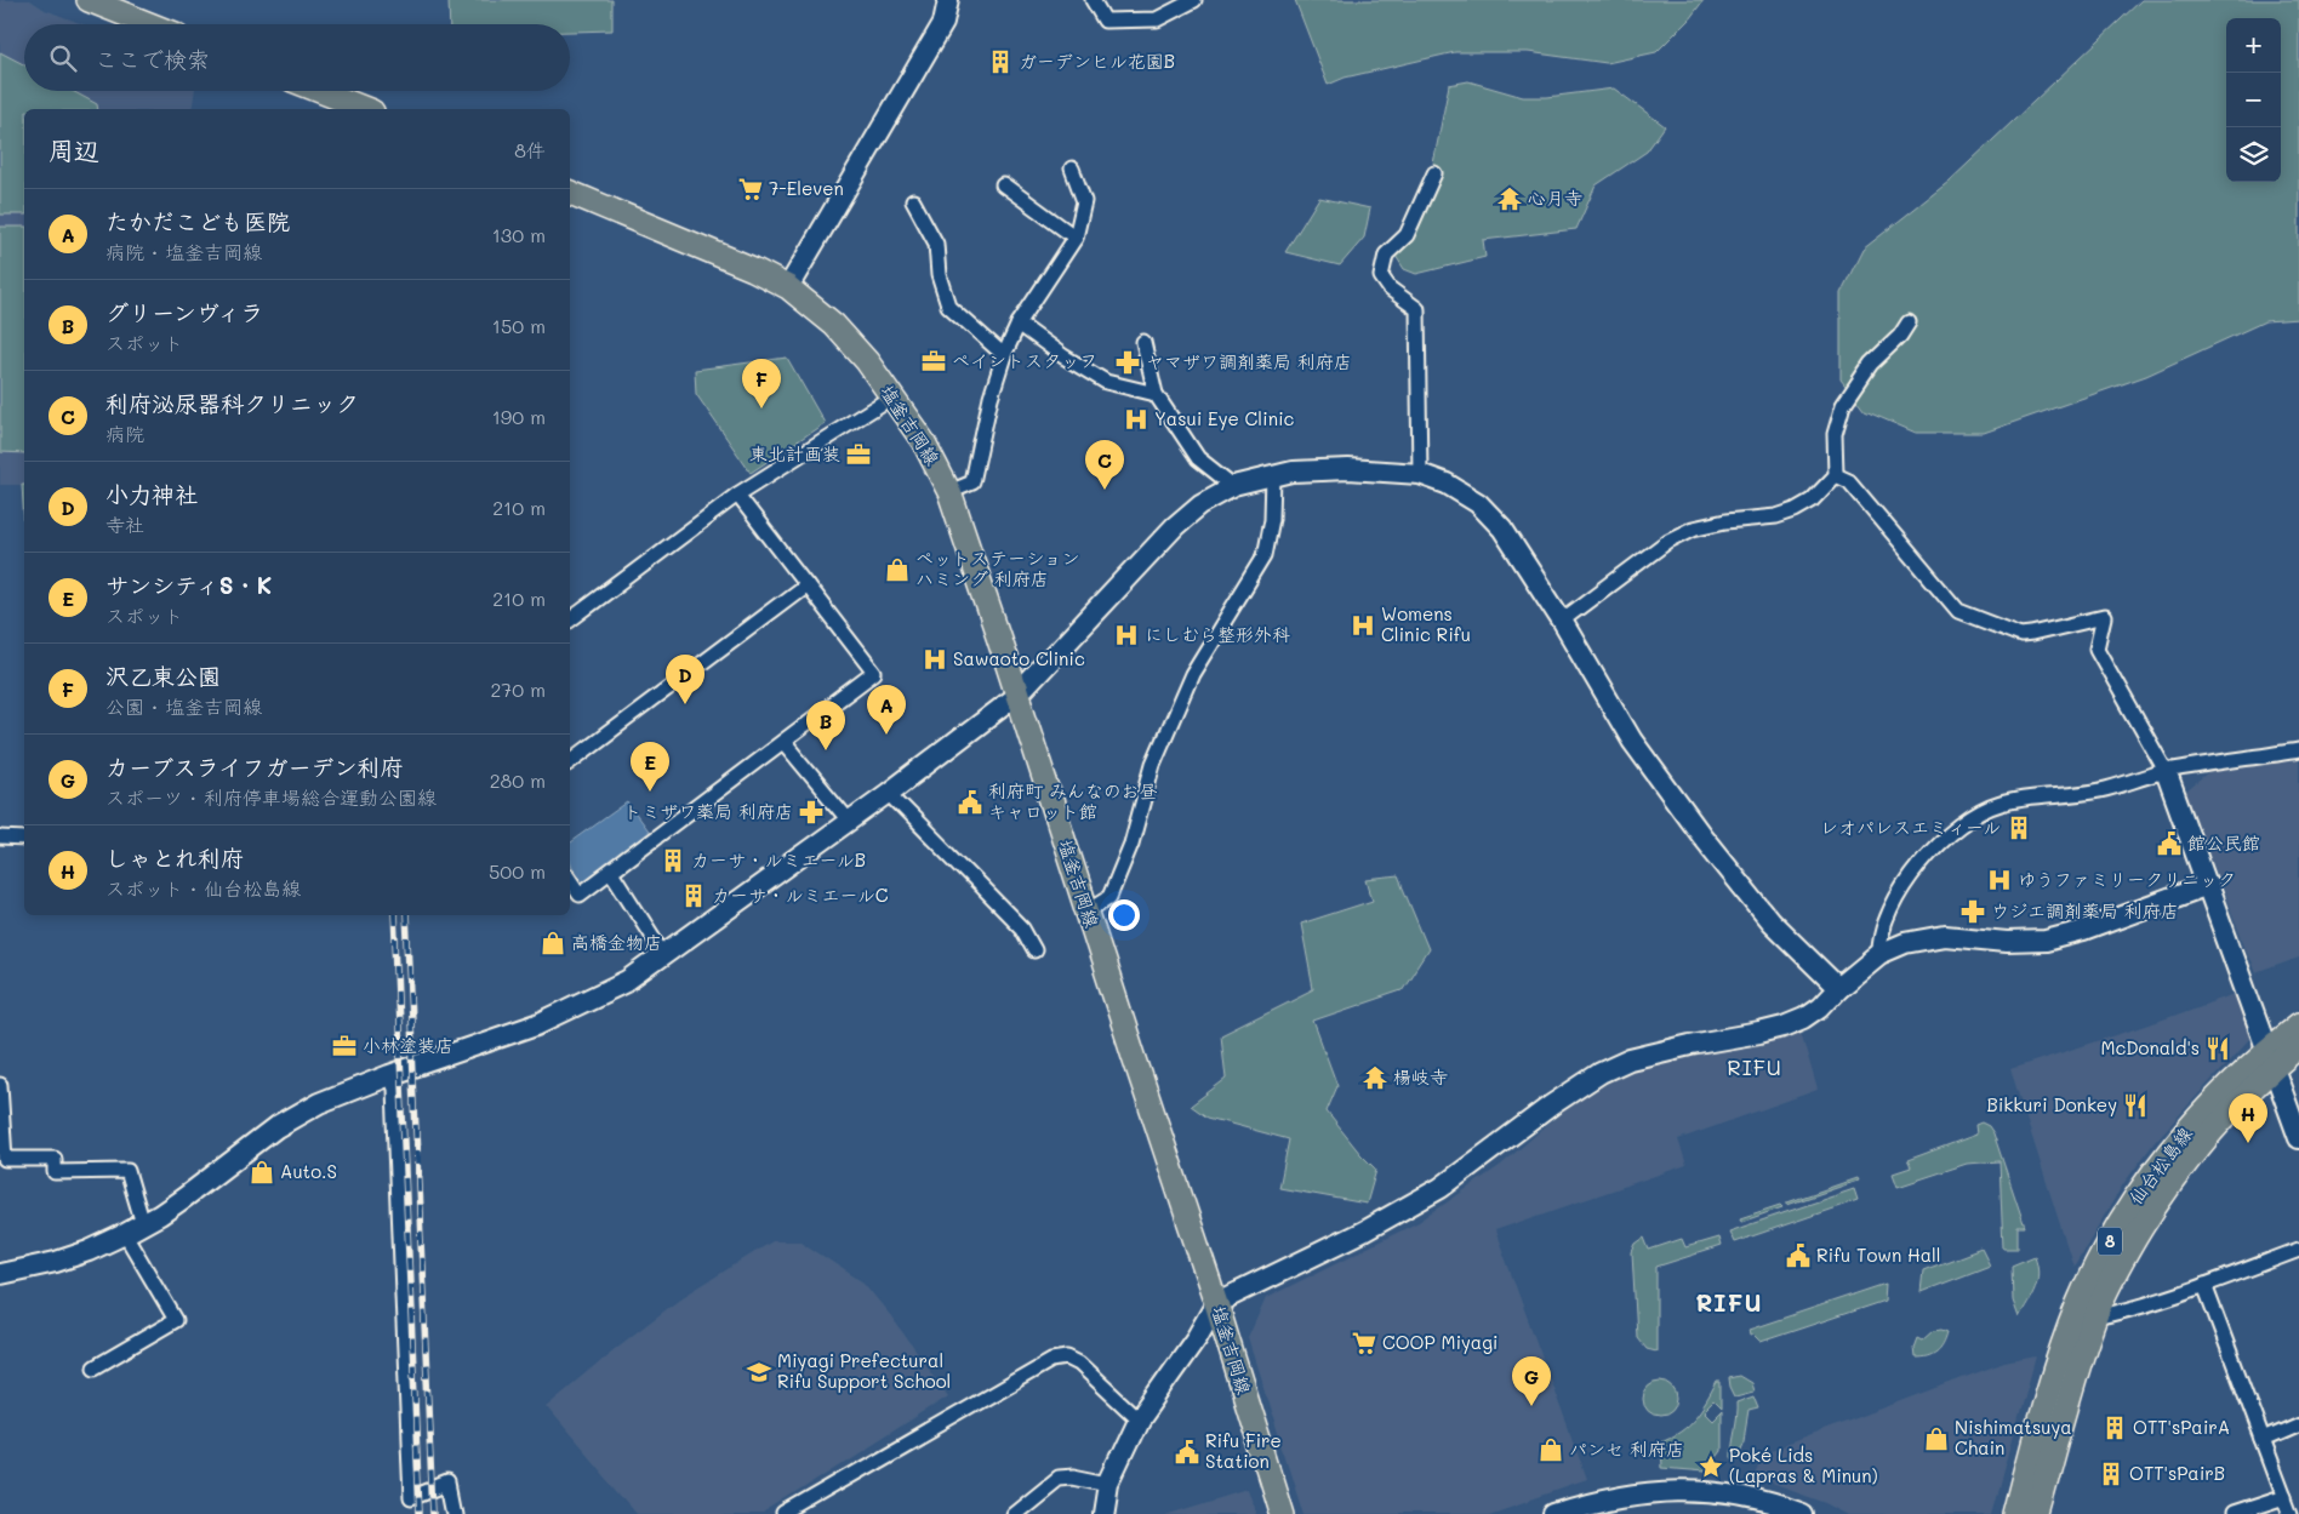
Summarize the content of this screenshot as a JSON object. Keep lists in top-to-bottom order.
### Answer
{
  "streets": {
    "main road": ["塩釜吉岡線", "仙台松島線", "8"]
  },
  "districts": ["RIFU", "RIFU"],
  "places": {
    "building": [
      "ガーデンヒル花園B",
      "レオパレスエミィール",
      "カーサ・ルミエールB",
      "カーサ・ルミエールC",
      "OTT'sPairA",
      "OTT'sPairB"
    ],
    "supermarket": ["7-Eleven", "COOP Miyagi"],
    "temple": ["心月寺", "楊岐寺"],
    "office": ["ペイントスタッフ", "東北計画装", "小林塗装店"],
    "pharmacy": ["ヤマザワ調剤薬局 利府店", "トミザワ薬局 利府店", "ウジエ調剤薬局 利府店"],
    "hospital": [
      "Yasui Eye Clinic",
      "Womens Clinic Rifu",
      "にしむら整形外科",
      "Sawaoto Clinic",
      "ゆうファミリークリニック"
    ],
    "shop": [
      "ペットステーション ハミング 利府店",
      "高橋金物店",
      "Auto.S",
      "Nishimatsuya Chain",
      "パンセ 利府店"
    ],
    "public building": [
      "利府町 みんなのお昼 キャロット館",
      "館公民館",
      "Rifu Town Hall",
      "Rifu Fire Station"
    ],
    "restaurant": ["McDonald's", "Bikkuri Donkey"],
    "school or university": ["Miyagi Prefectural Rifu Support School"],
    "place": ["Poké Lids (Lapras & Minun)"]
  },
  "page": {
    "map_buttons": ["+", "−"],
    "search": "ここで検索",
    "heading": ["周辺", "8件"],
    "list": [
      {
        "mark": "A",
        "name": "たかだこども医院",
        "note": "病院 · 塩釜吉岡線",
        "value": "130 m"
      },
      {
        "mark": "B",
        "name": "グリーンヴィラ",
        "note": "スポット",
        "value": "150 m"
      },
      {
        "mark": "C",
        "name": "利府泌尿器科クリニック",
        "note": "病院",
        "value": "190 m"
      },
      {
        "mark": "D",
        "name": "小力神社",
        "note": "寺社",
        "value": "210 m"
      },
      {
        "mark": "E",
        "name": "サンシティS・K",
        "note": "スポット",
        "value": "210 m"
      },
      {
        "mark": "F",
        "name": "沢乙東公園",
        "note": "公園 · 塩釜吉岡線",
        "value": "270 m"
      },
      {
        "mark": "G",
        "name": "カーブスライフガーデン利府",
        "note": "スポーツ · 利府停車場総合運動公園線",
        "value": "280 m"
      },
      {
        "mark": "H",
        "name": "しゃとれ利府",
        "note": "スポット · 仙台松島線",
        "value": "500 m"
      }
    ],
    "pins": [
      "F",
      "C",
      "D",
      "A",
      "B",
      "E",
      "H",
      "G"
    ]
  }
}
